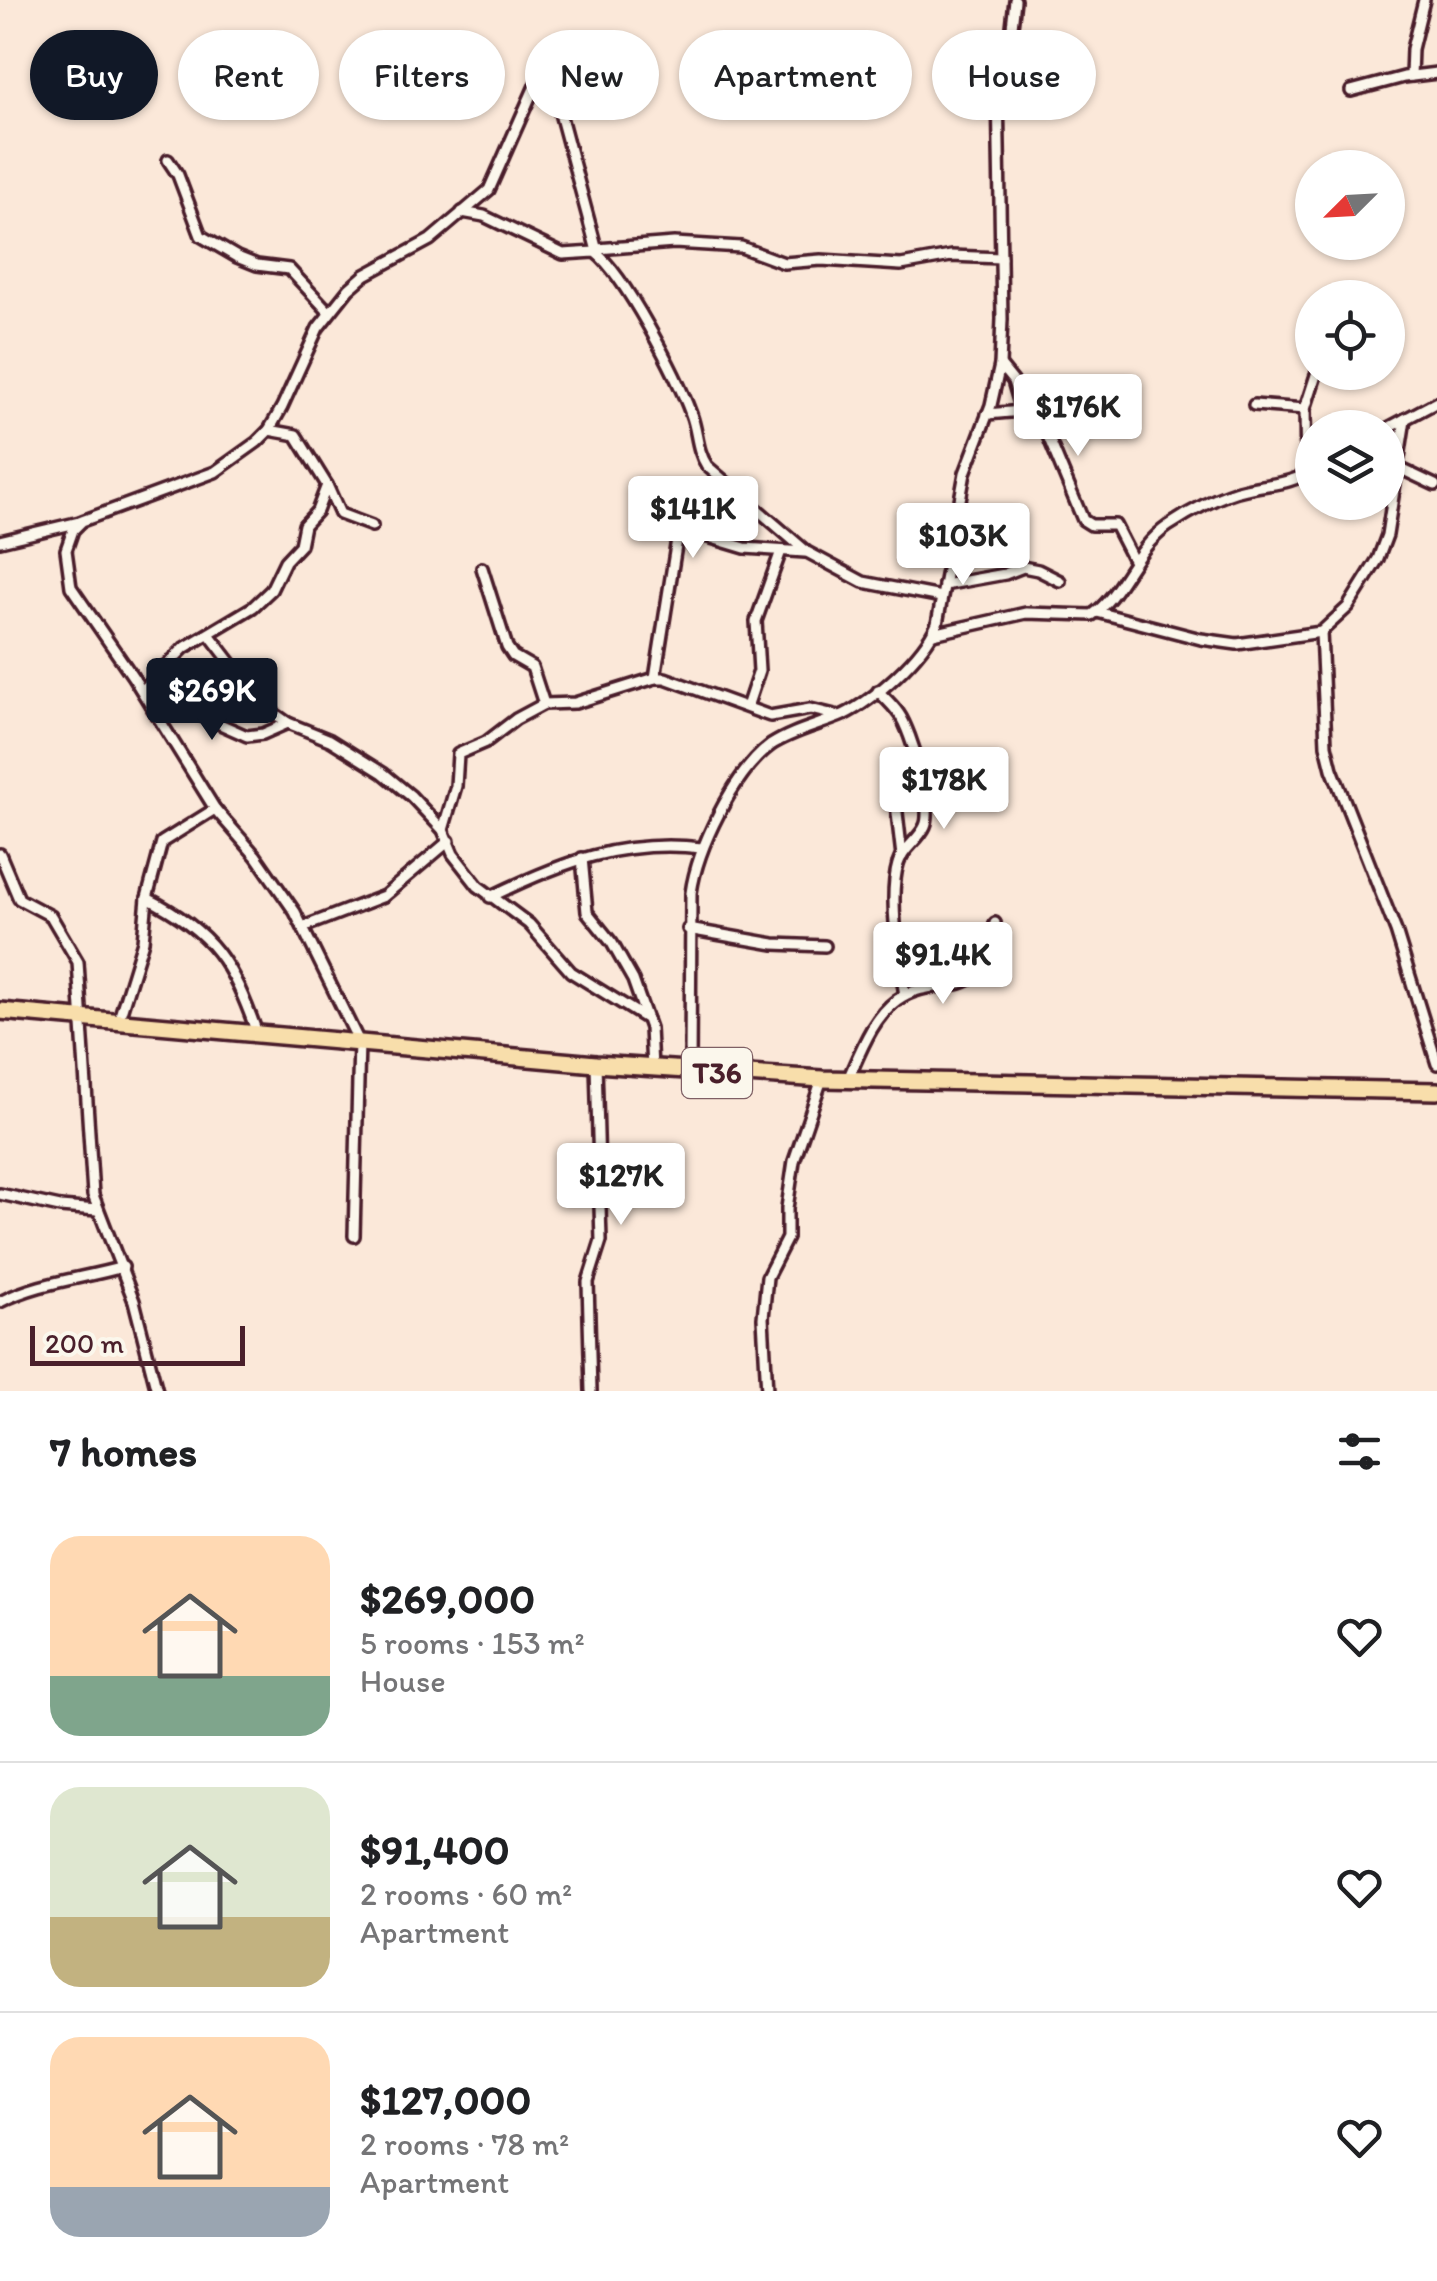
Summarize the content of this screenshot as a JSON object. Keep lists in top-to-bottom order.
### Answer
{
  "streets": {
    "highway": ["T36"]
  },
  "scale_bar": "200 m",
  "north": "bottom left",
  "page": {
    "chip": [
      "Buy",
      "Rent",
      "Filters",
      "New",
      "Apartment",
      "House"
    ],
    "price": [
      "$176K",
      "$141K",
      "$103K",
      "$269K",
      "$178K",
      "$91.4K",
      "$127K"
    ],
    "scale": "200 m",
    "heading": "7 homes",
    "list": [
      {
        "name": "$269,000",
        "note": "5 rooms · 153 m² · House"
      },
      {
        "name": "$91,400",
        "note": "2 rooms · 60 m² · Apartment"
      },
      {
        "name": "$127,000",
        "note": "2 rooms · 78 m² · Apartment"
      }
    ]
  }
}
